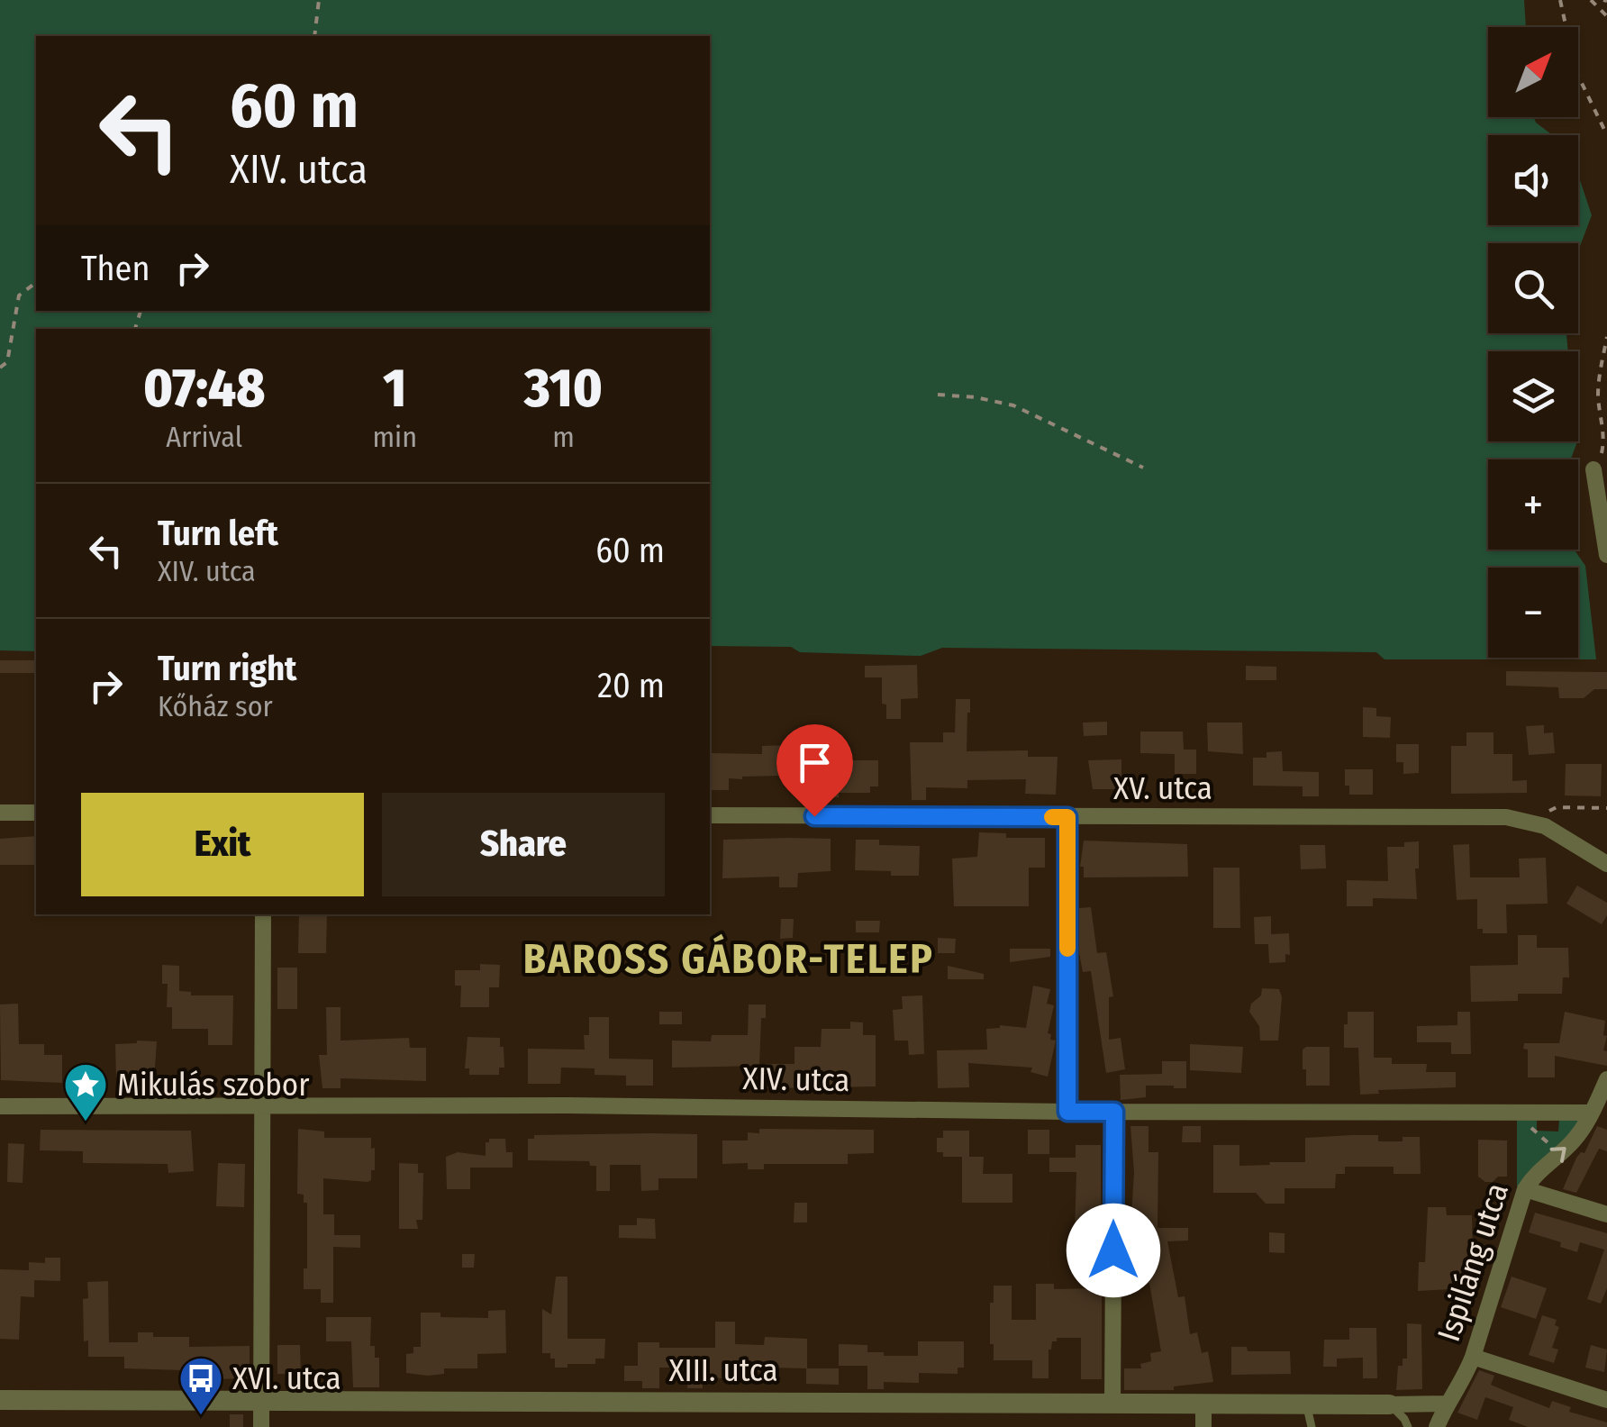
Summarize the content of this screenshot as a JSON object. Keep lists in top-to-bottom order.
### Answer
{
  "streets": {
    "street": [
      "XV. utca",
      "XIV. utca",
      "Ispiláng utca",
      "XIII. utca"
    ]
  },
  "crossings": [
    ["XIV. utca", "Ispiláng utca"],
    ["Ispiláng utca", "XIII. utca"]
  ],
  "districts": ["BAROSS GÁBOR-TELEP"],
  "places": {
    "place": ["Mikulás szobor"],
    "bus stop": ["XVI. utca"]
  },
  "north": "top right",
  "page": {
    "map_buttons": ["+", "−"],
    "turn": ["60 m", "XIV. utca"],
    "then": "Then",
    "eta": [
      "07:48",
      "Arrival",
      "1",
      "min",
      "310",
      "m"
    ],
    "list": [
      {
        "name": "Turn left",
        "note": "XIV. utca",
        "value": "60 m"
      },
      {
        "name": "Turn right",
        "note": "Kőház sor",
        "value": "20 m"
      }
    ],
    "buttons": ["Exit", "Share"]
  }
}
